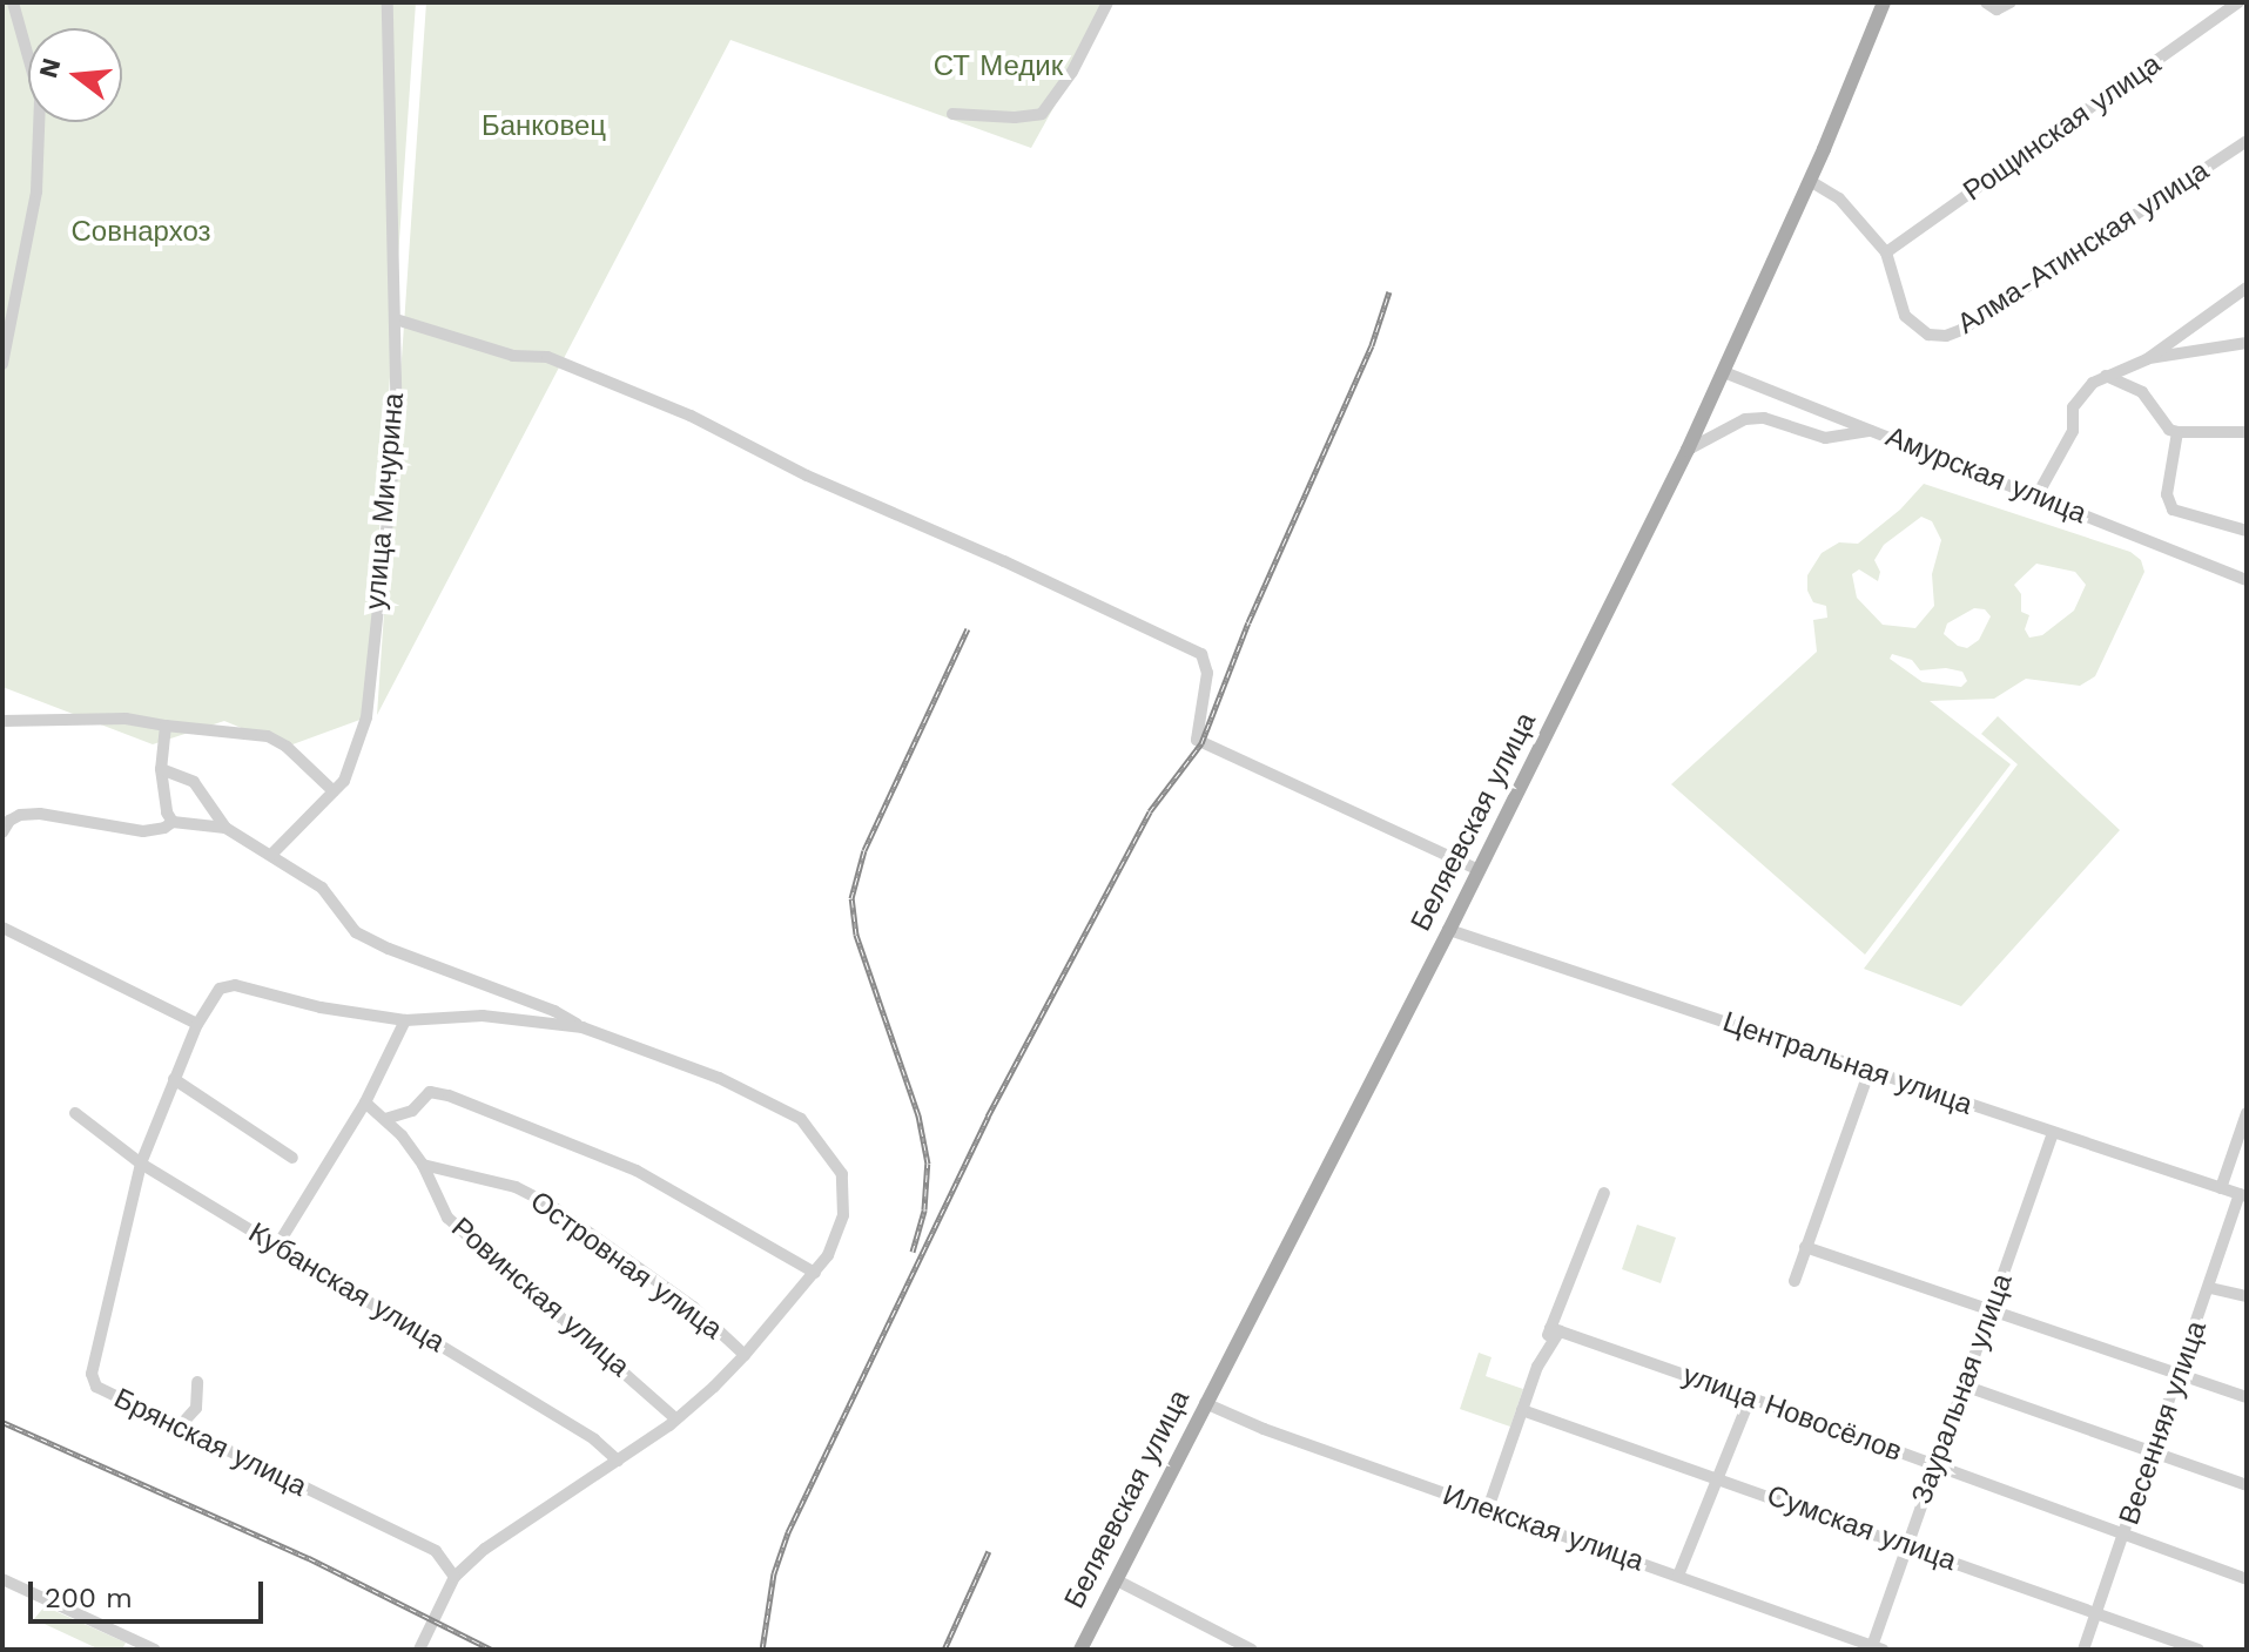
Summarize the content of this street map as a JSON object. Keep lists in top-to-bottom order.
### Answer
{
  "streets": {
    "main road": ["Беляевская улица"],
    "street": [
      "Рощинская улица",
      "Алма-Атинская улица",
      "Амурская улица",
      "улица Мичурина",
      "Центральная улица",
      "Островная улица",
      "Кубанская улица",
      "Ровинская улица",
      "Зауральная улица",
      "улица Новосёлов",
      "Весенняя улица",
      "Брянская улица",
      "Илекская улица",
      "Сумская улица"
    ]
  },
  "crossings": [
    ["Рощинская улица", "Алма-Атинская улица"],
    ["Амурская улица", "Беляевская улица"],
    ["Беляевская улица", "Центральная улица"],
    ["Беляевская улица", "Илекская улица"],
    ["Центральная улица", "Зауральная улица"],
    ["Центральная улица", "Весенняя улица"],
    ["Островная улица", "Ровинская улица"],
    ["Кубанская улица", "Брянская улица"],
    ["Зауральная улица", "улица Новосёлов"],
    ["Зауральная улица", "Илекская улица"],
    ["Зауральная улица", "Сумская улица"],
    ["улица Новосёлов", "Весенняя улица"],
    ["Весенняя улица", "Сумская улица"]
  ],
  "parks": ["СТ Медик", "Банковец", "Совнархоз"],
  "scale_bar": "200 m",
  "north": "left"
}
